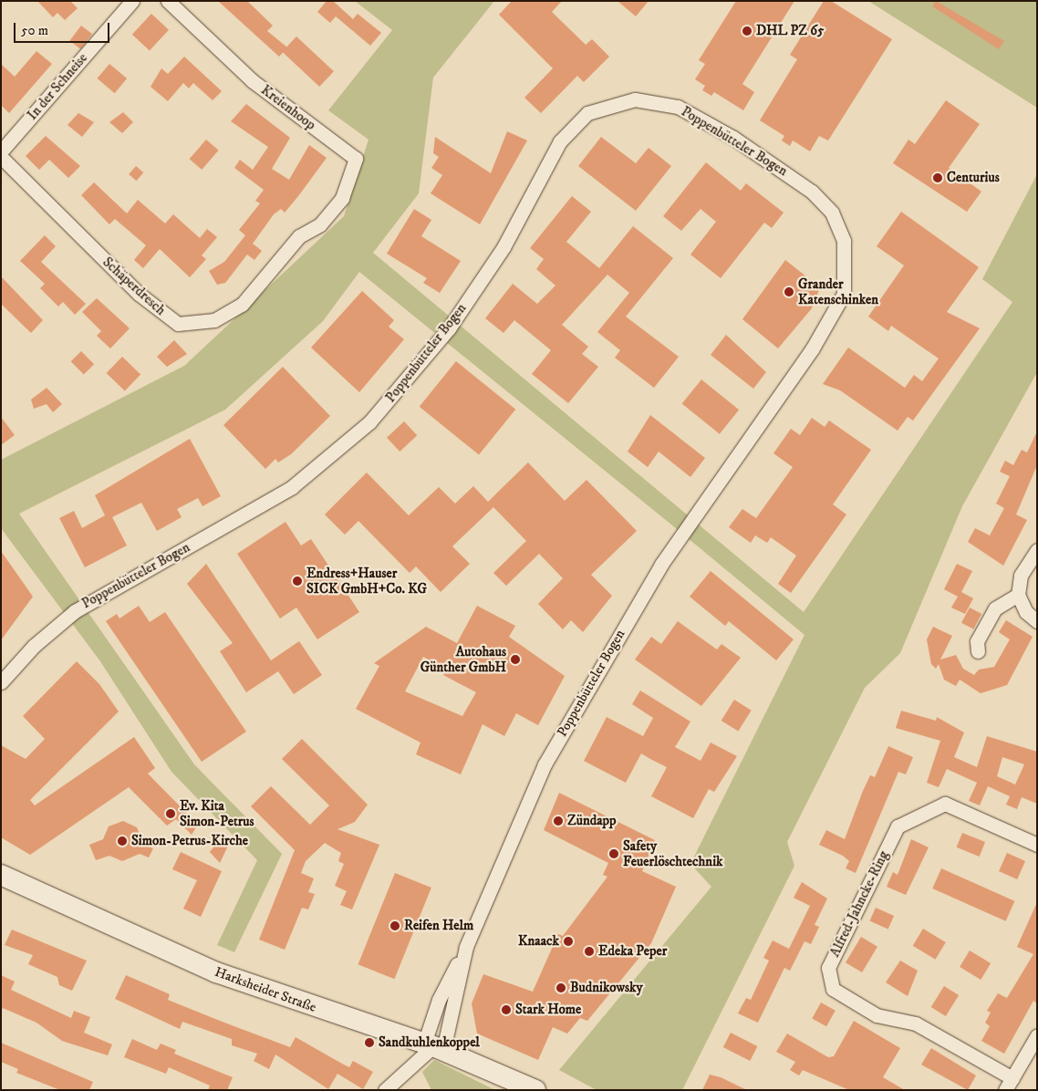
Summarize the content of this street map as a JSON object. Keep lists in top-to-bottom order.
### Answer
{
  "streets": {
    "main road": ["Harksheider Straße"],
    "street": [
      "In der Schneise",
      "Kreienhoop",
      "Poppenbütteler Bogen",
      "Schäperdresch",
      "Alfred-Jahncke-Ring"
    ]
  },
  "crossings": [
    ["Kreienhoop", "Schäperdresch"],
    ["Poppenbütteler Bogen", "Harksheider Straße"]
  ],
  "places": [
    "DHL PZ 65",
    "Centurius",
    "Grander Katenschinken",
    "Endress+Hauser SICK GmbH+Co. KG",
    "Autohaus Günther GmbH",
    "Ev. Kita Simon-Petrus",
    "Zündapp",
    "Simon-Petrus-Kirche",
    "Safety Feuerlöschtechnik",
    "Reifen Helm",
    "Knaack",
    "Edeka Peper",
    "Budnikowsky",
    "Stark Home",
    "Sandkuhlenkoppel"
  ],
  "scale_bar": "50 m"
}
